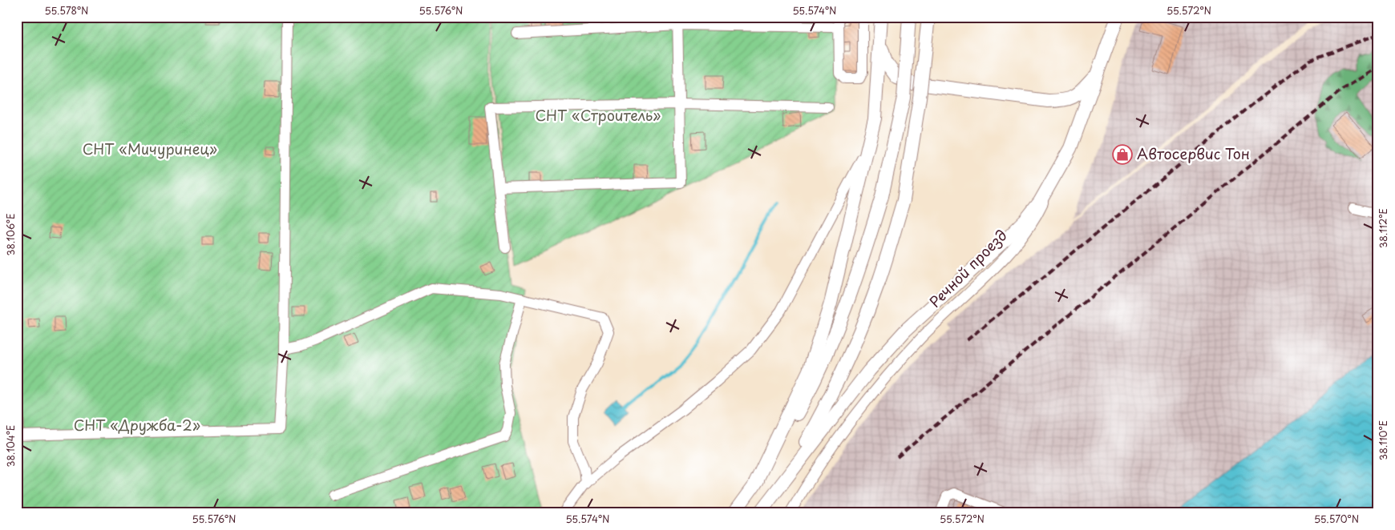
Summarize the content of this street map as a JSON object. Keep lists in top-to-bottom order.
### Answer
{
  "streets": {
    "main road": ["Речной проезд"]
  },
  "parks": ["СНТ «Строитель»", "СНТ «Мичуринец»", "СНТ «Дружба-2»"],
  "places": {
    "shop": ["Автосервис Тон"]
  },
  "coordinates": [
    "55.578°N",
    "55.576°N",
    "55.574°N",
    "55.572°N",
    "38.112°E",
    "38.106°E",
    "38.110°E",
    "38.104°E",
    "55.570°N"
  ]
}
